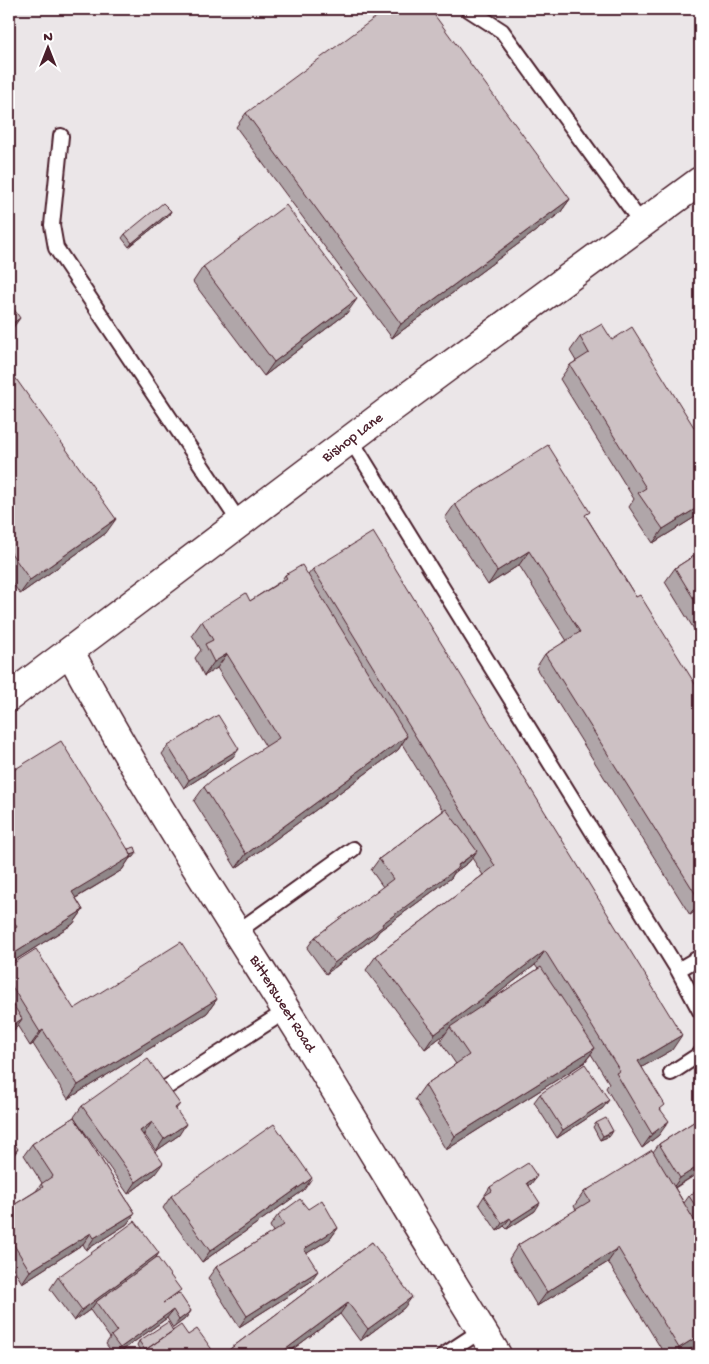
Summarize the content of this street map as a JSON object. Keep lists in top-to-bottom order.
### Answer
{
  "streets": {
    "street": ["Bishop Lane", "Bittersweet Road"]
  },
  "crossings": [
    ["Bishop Lane", "Bittersweet Road"]
  ],
  "north": "top"
}
